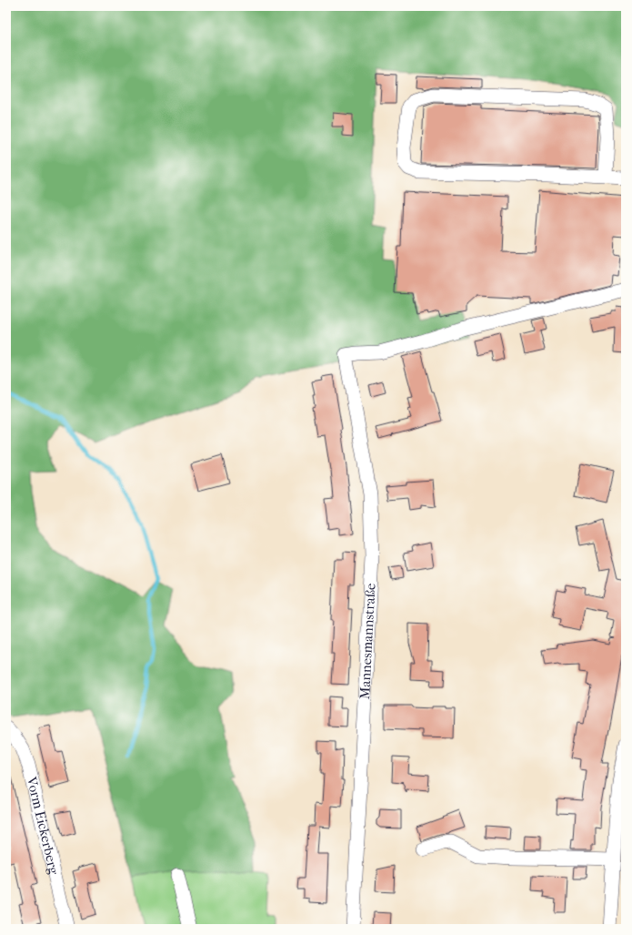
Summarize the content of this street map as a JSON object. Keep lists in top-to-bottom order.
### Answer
{
  "streets": {
    "street": ["Mannesmannstraße", "Vorm Eickerberg"]
  }
}
